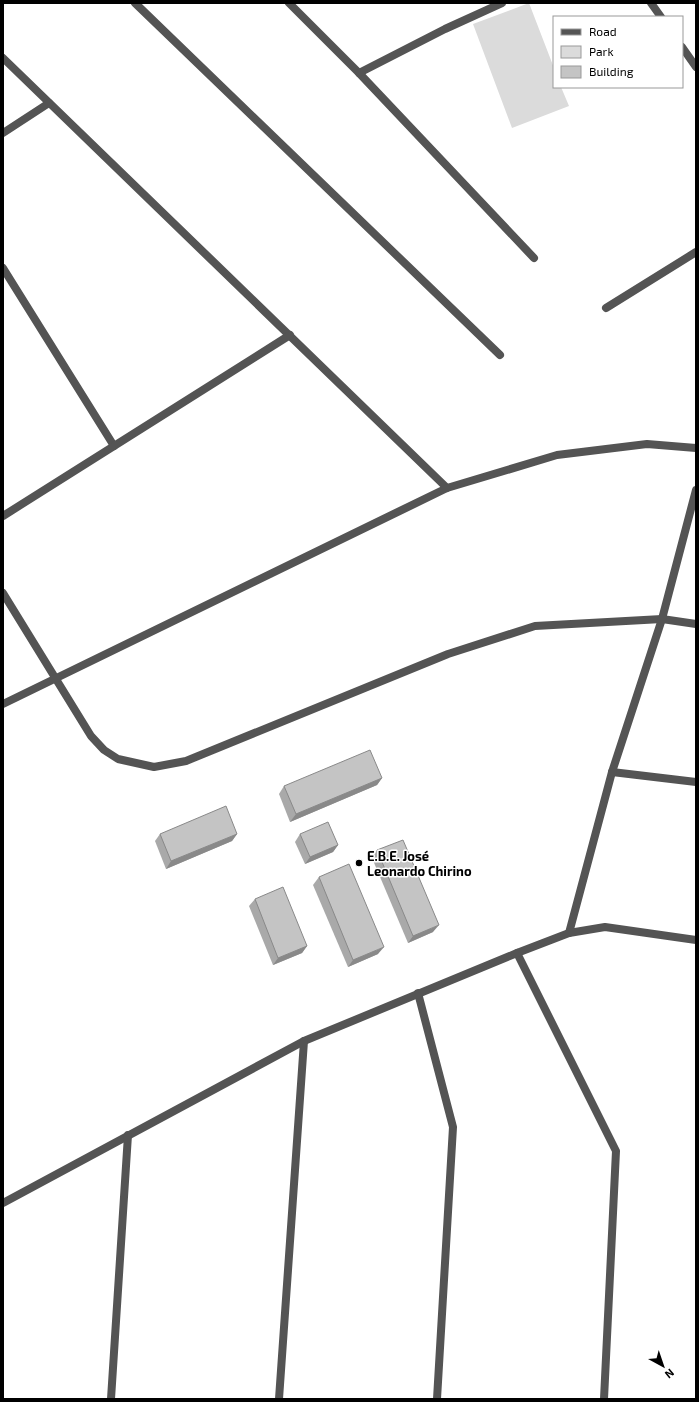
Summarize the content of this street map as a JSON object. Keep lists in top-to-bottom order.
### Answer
{
  "places": ["E.B.E. José Leonardo Chirino"],
  "legend": ["Road", "Park", "Building"],
  "north": "bottom right"
}
